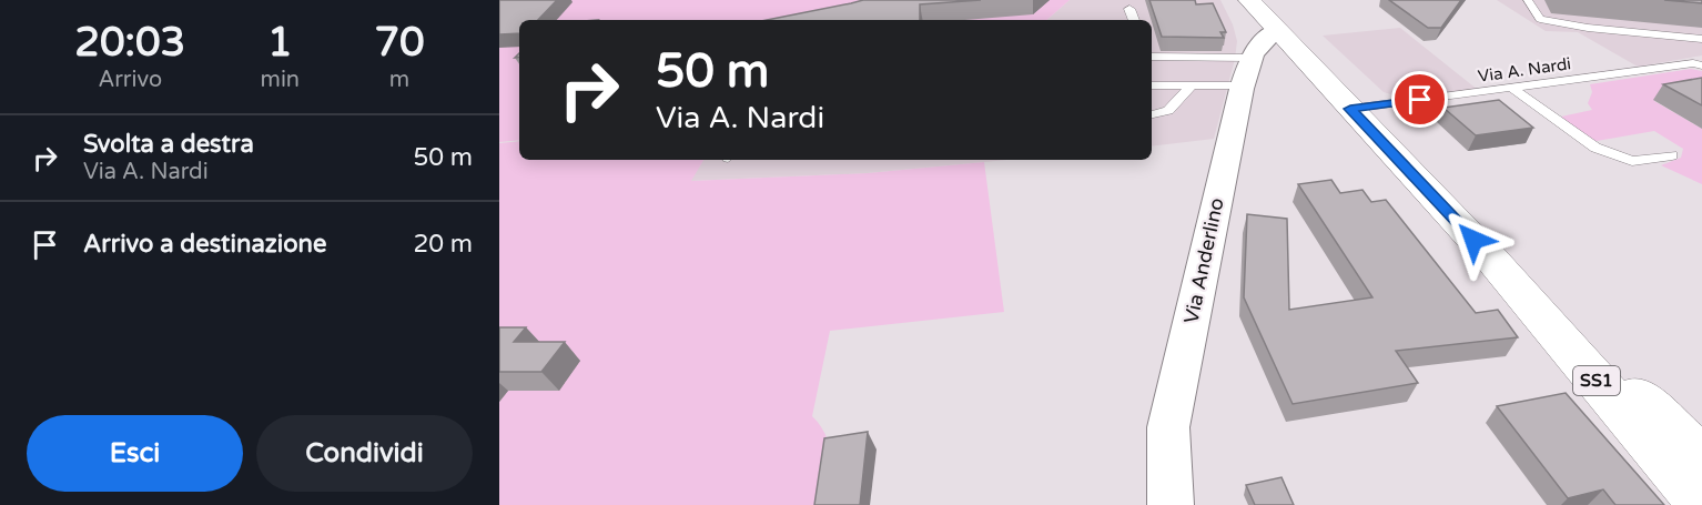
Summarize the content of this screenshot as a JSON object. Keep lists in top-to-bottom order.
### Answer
{
  "streets": {
    "main road": ["SS1"],
    "street": ["Via Anderlino"],
    "lane": ["Via A. Nardi"]
  },
  "crossings": [
    ["Via A. Nardi", "SS1"],
    ["Via Anderlino", "SS1"]
  ],
  "page": {
    "eta": [
      "20:03",
      "Arrivo",
      "1",
      "min",
      "70",
      "m"
    ],
    "turn": ["50 m", "Via A. Nardi"],
    "list": [
      {
        "name": "Svolta a destra",
        "note": "Via A. Nardi",
        "value": "50 m"
      },
      {
        "name": "Arrivo a destinazione",
        "value": "20 m"
      }
    ],
    "buttons": ["Esci", "Condividi"]
  }
}
